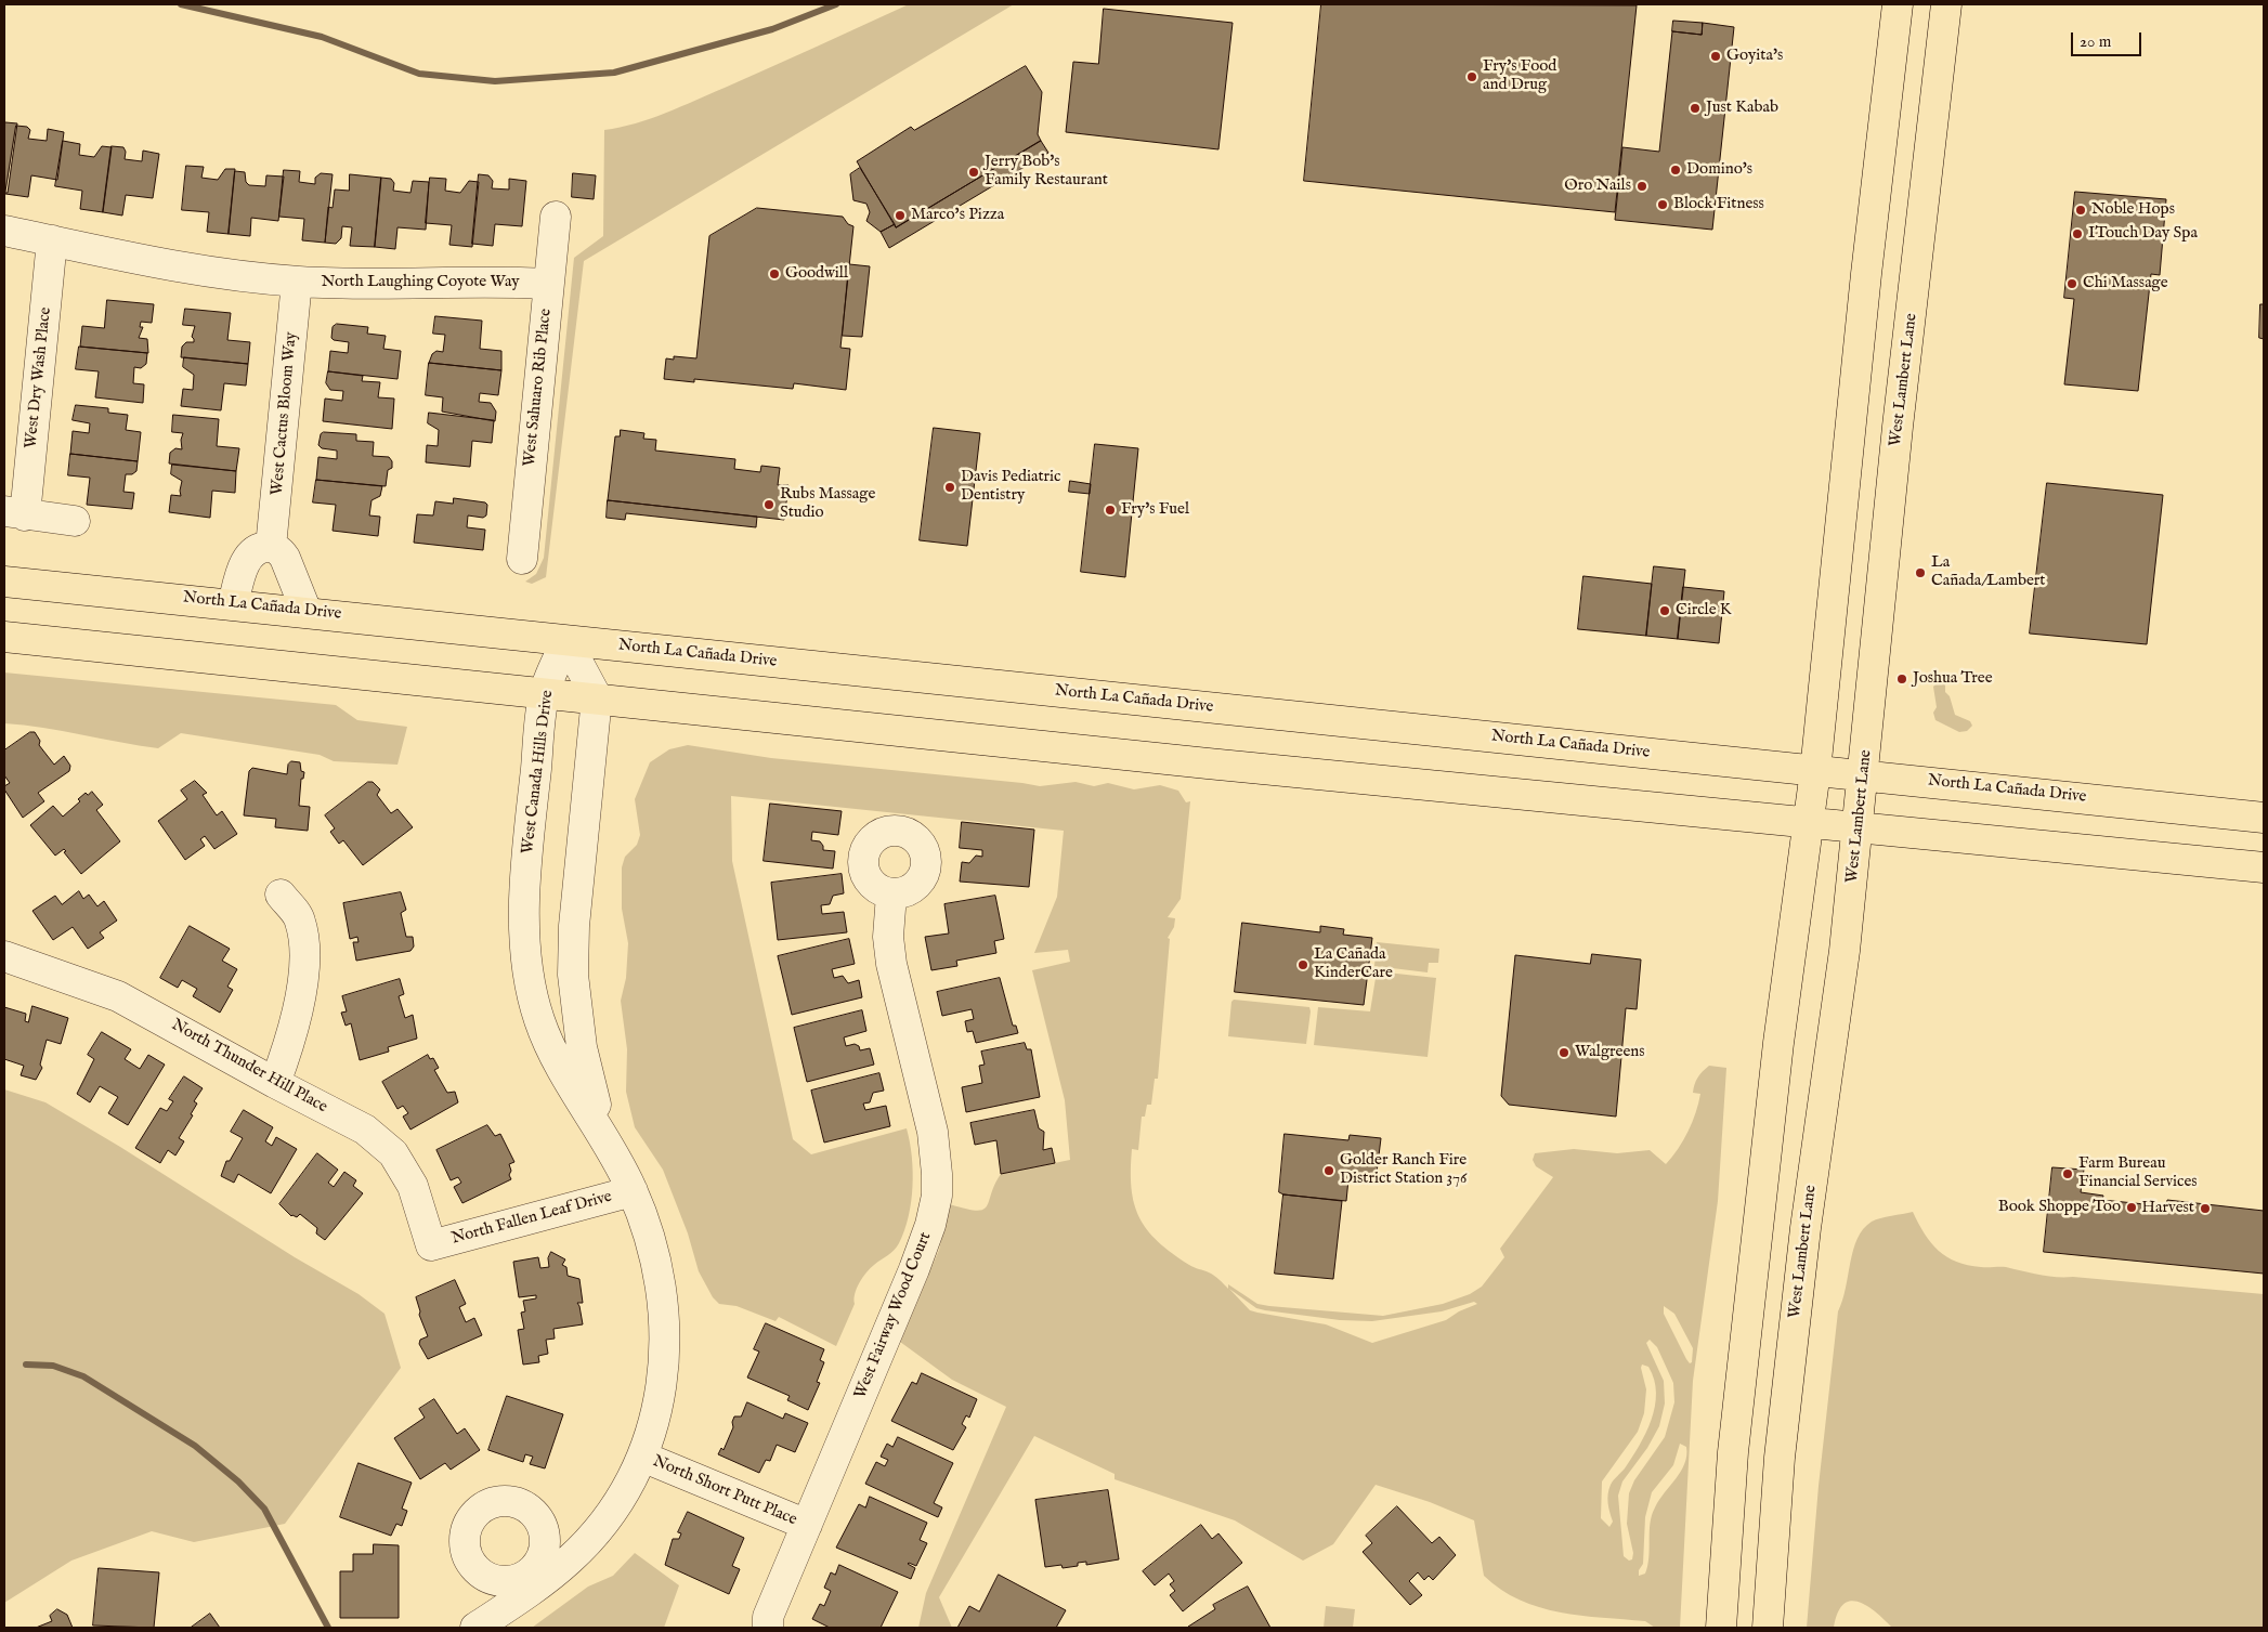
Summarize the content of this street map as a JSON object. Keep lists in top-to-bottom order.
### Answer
{
  "streets": {
    "main road": ["West Lambert Lane", "North La Cañada Drive"],
    "street": [
      "North Laughing Coyote Way",
      "West Dry Wash Place",
      "West Sahuaro Rib Place",
      "West Cactus Bloom Way",
      "West Canada Hills Drive",
      "North Thunder Hill Place",
      "North Fallen Leaf Drive",
      "West Fairway Wood Court",
      "North Short Putt Place"
    ]
  },
  "crossings": [
    ["North Laughing Coyote Way", "West Dry Wash Place"],
    ["North Laughing Coyote Way", "West Sahuaro Rib Place"],
    ["North Laughing Coyote Way", "West Cactus Bloom Way"],
    ["West Lambert Lane", "North La Cañada Drive"],
    ["North La Cañada Drive", "West Canada Hills Drive"],
    ["West Canada Hills Drive", "North Fallen Leaf Drive"],
    ["West Canada Hills Drive", "North Short Putt Place"],
    ["North Thunder Hill Place", "North Fallen Leaf Drive"],
    ["West Fairway Wood Court", "North Short Putt Place"]
  ],
  "places": [
    "Goyita's",
    "Fry's Food and Drug",
    "Just Kabab",
    "Domino's",
    "Jerry Bob's Family Restaurant",
    "Oro Nails",
    "Block Fitness",
    "Noble Hops",
    "Marco's Pizza",
    "ITouch Day Spa",
    "Goodwill",
    "Chi Massage",
    "Davis Pediatric Dentistry",
    "Rubs Massage Studio",
    "Fry's Fuel",
    "La Cañada/Lambert",
    "Circle K",
    "Joshua Tree",
    "La Cañada KinderCare",
    "Walgreens",
    "Golder Ranch Fire District Station 376",
    "Farm Bureau Financial Services",
    "Book Shoppe Too",
    "Harvest"
  ],
  "scale_bar": "20 m"
}
